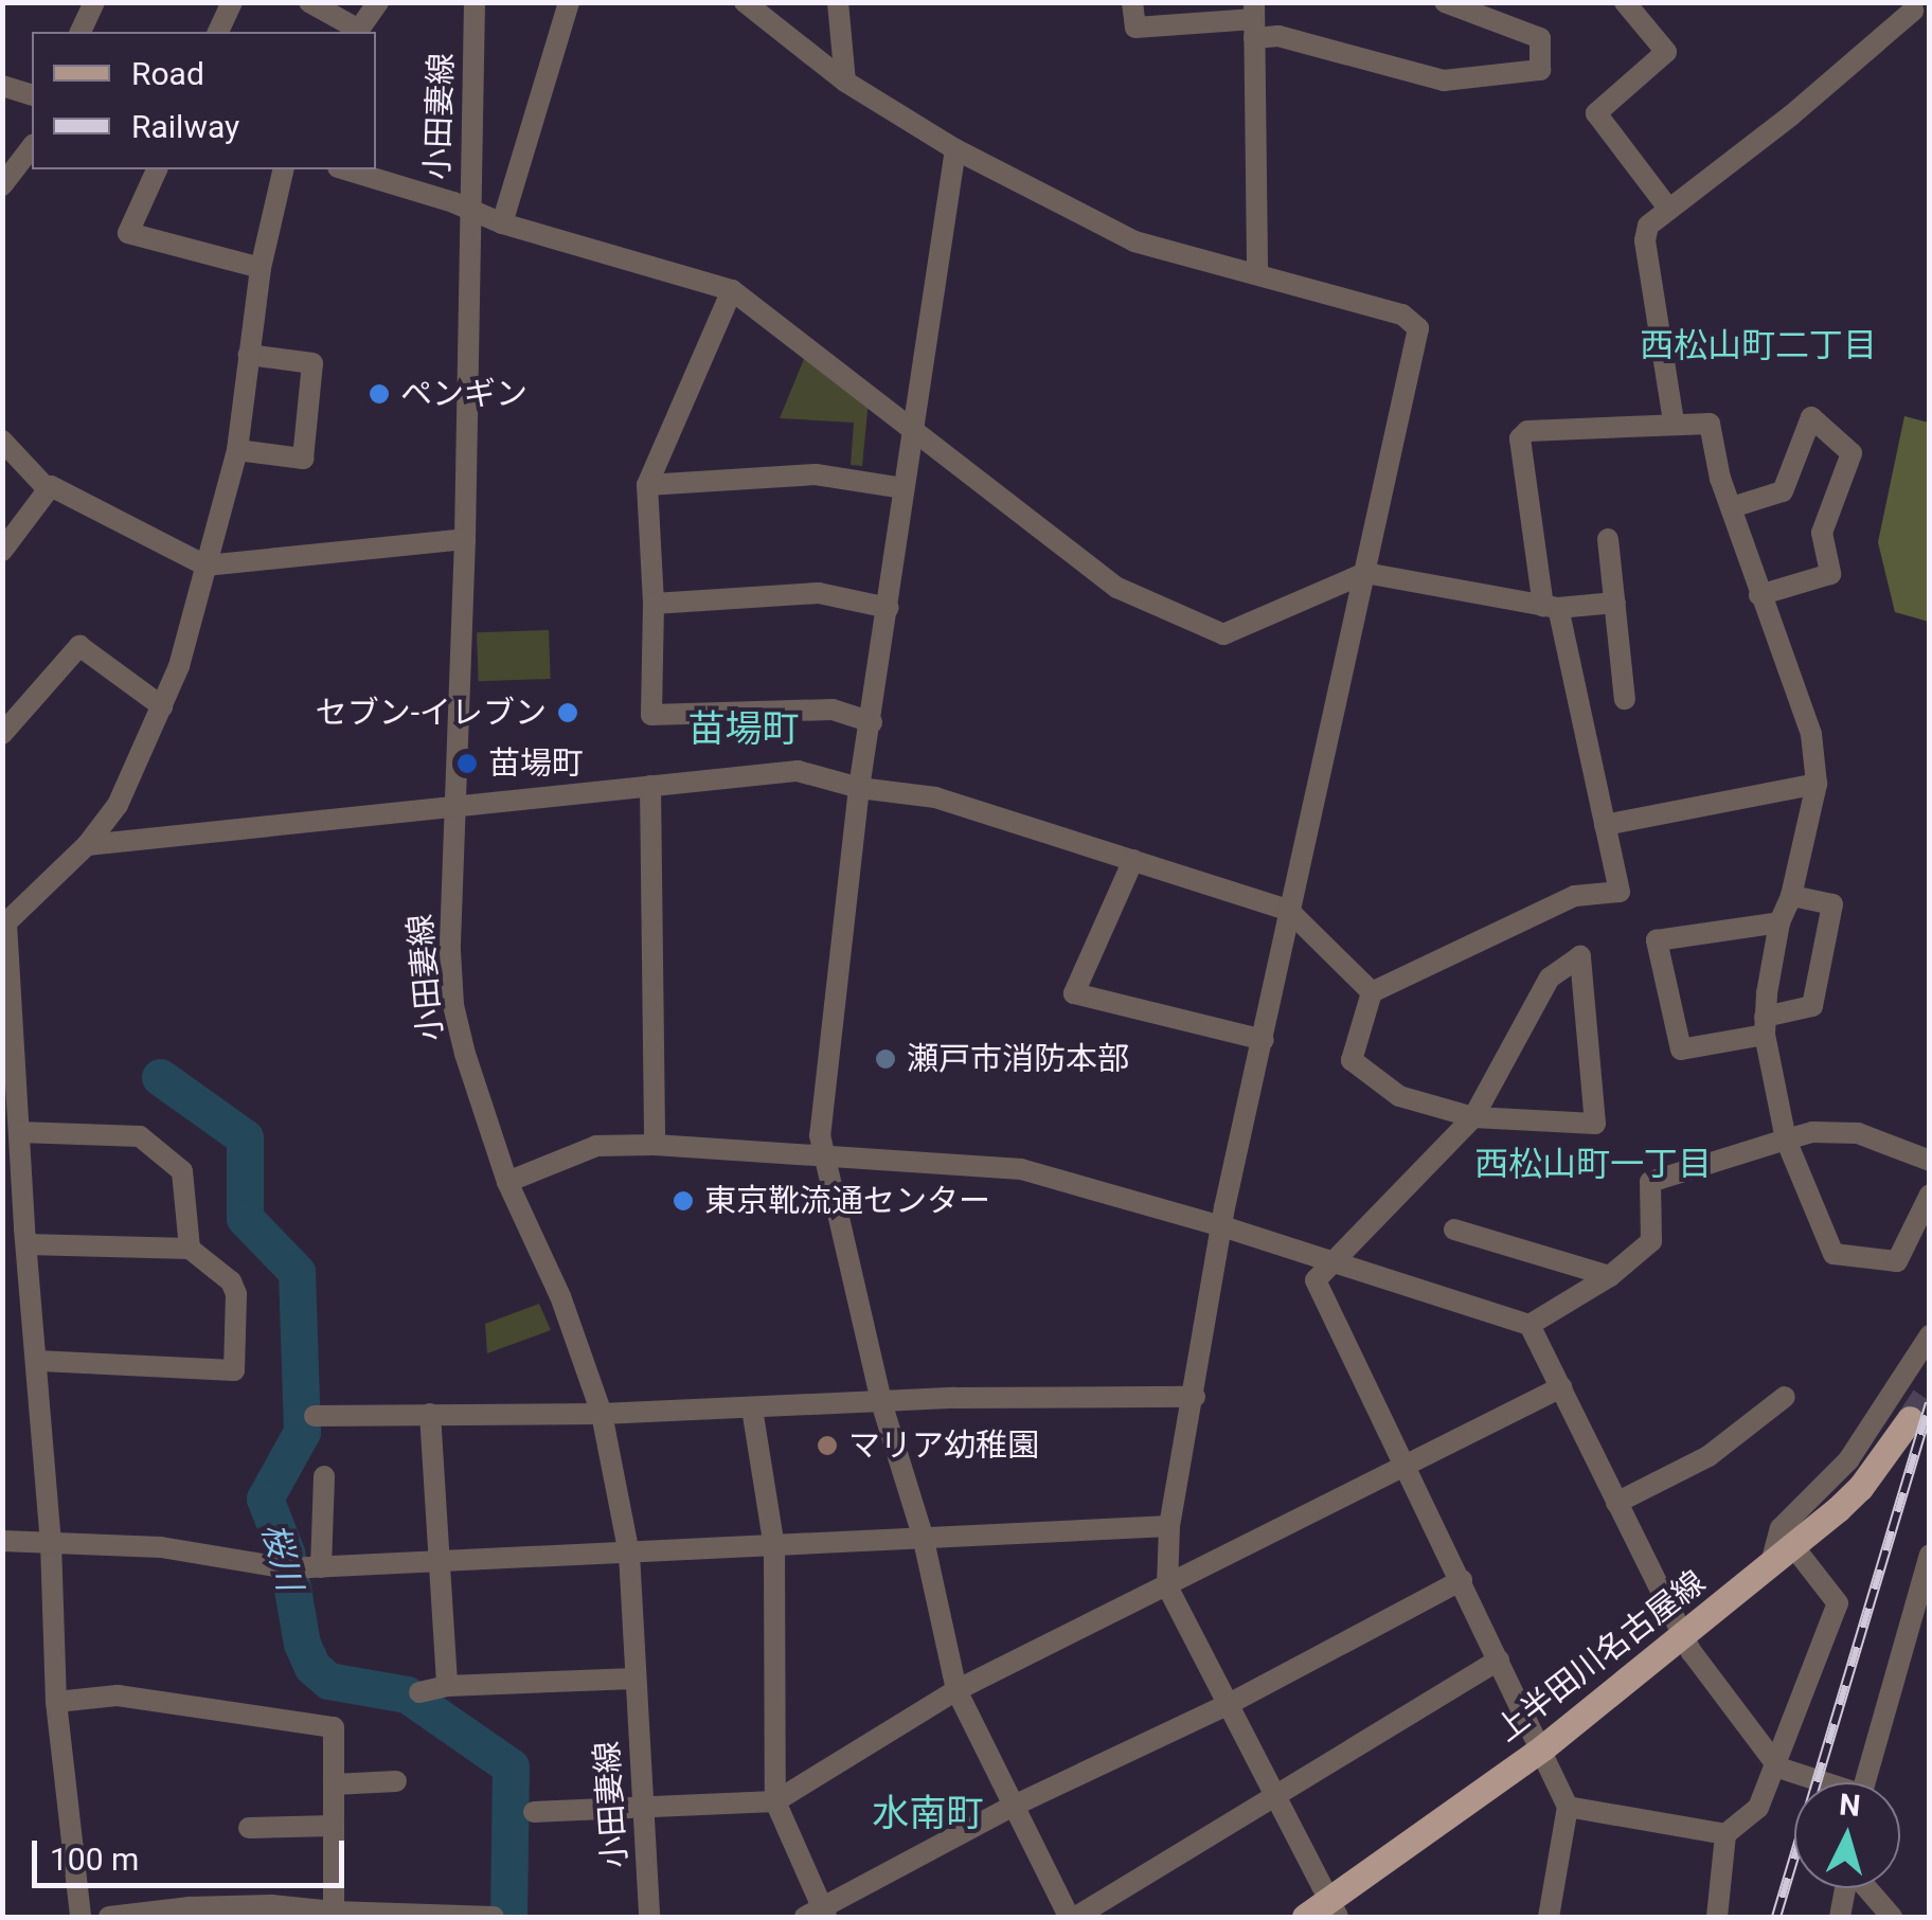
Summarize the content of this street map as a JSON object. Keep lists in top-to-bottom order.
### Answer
{
  "streets": {
    "main road": ["上半田川名古屋線"],
    "street": ["小田妻線"]
  },
  "districts": [
    "西松山町二丁目",
    "苗場町",
    "西松山町一丁目",
    "水南町"
  ],
  "water": ["桜川"],
  "places": [
    "ペンギン",
    "セブン-イレブン",
    "苗場町",
    "瀬戸市消防本部",
    "東京靴流通センター",
    "マリア幼稚園"
  ],
  "legend": ["Road", "Railway"],
  "scale_bar": "100 m",
  "north": "top"
}
